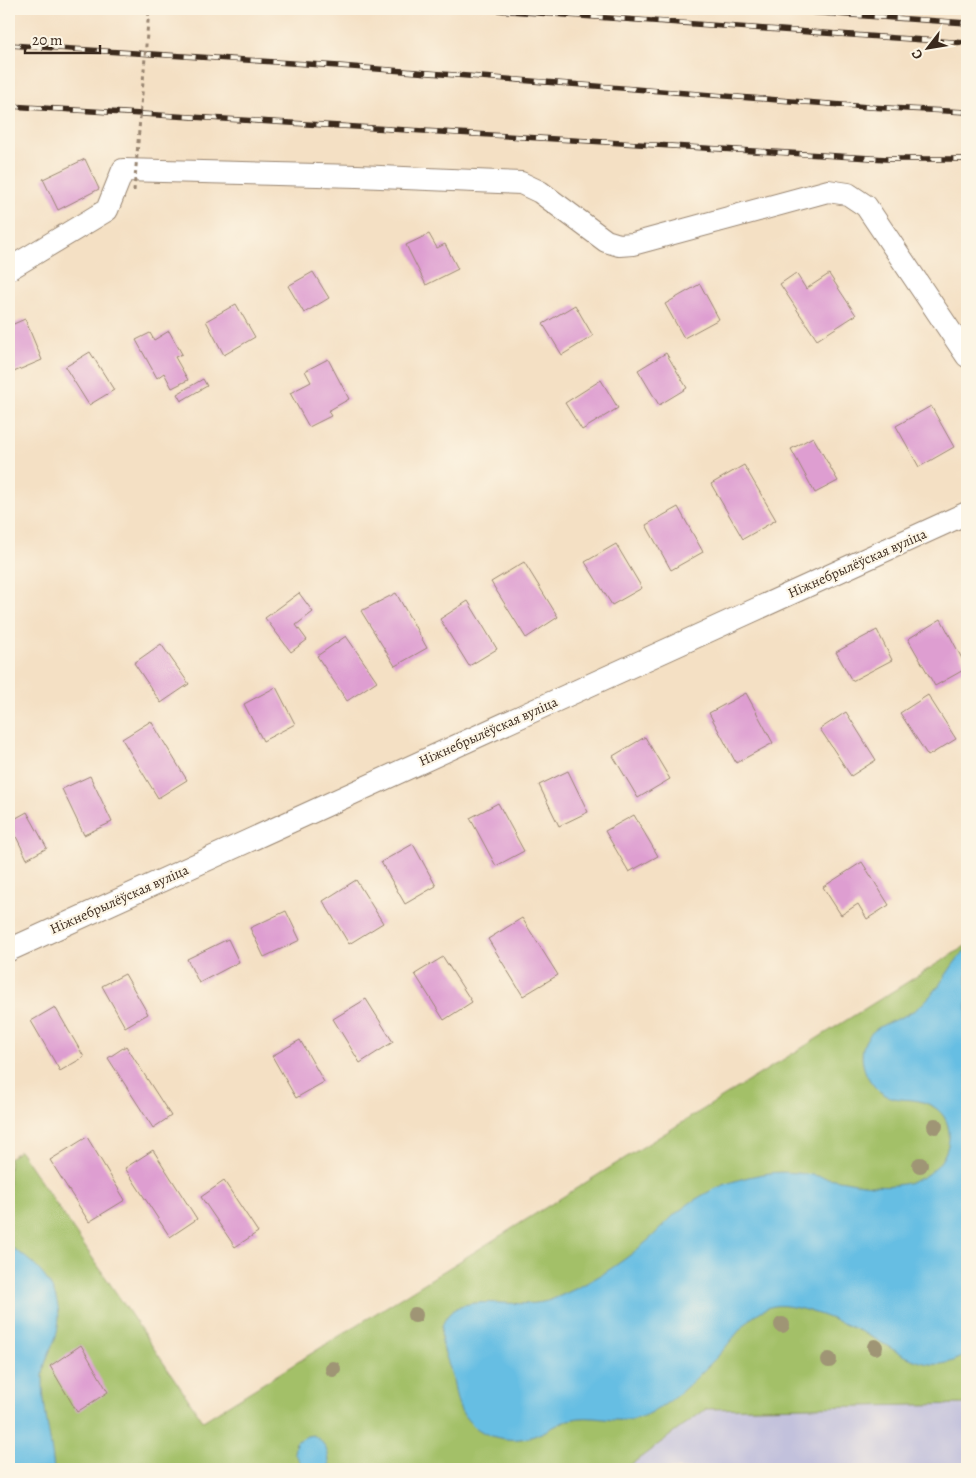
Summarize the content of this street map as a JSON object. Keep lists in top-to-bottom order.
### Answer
{
  "streets": {
    "street": ["Ніжнебрылёўская вуліца"]
  },
  "scale_bar": "20 m",
  "north": "bottom left"
}
